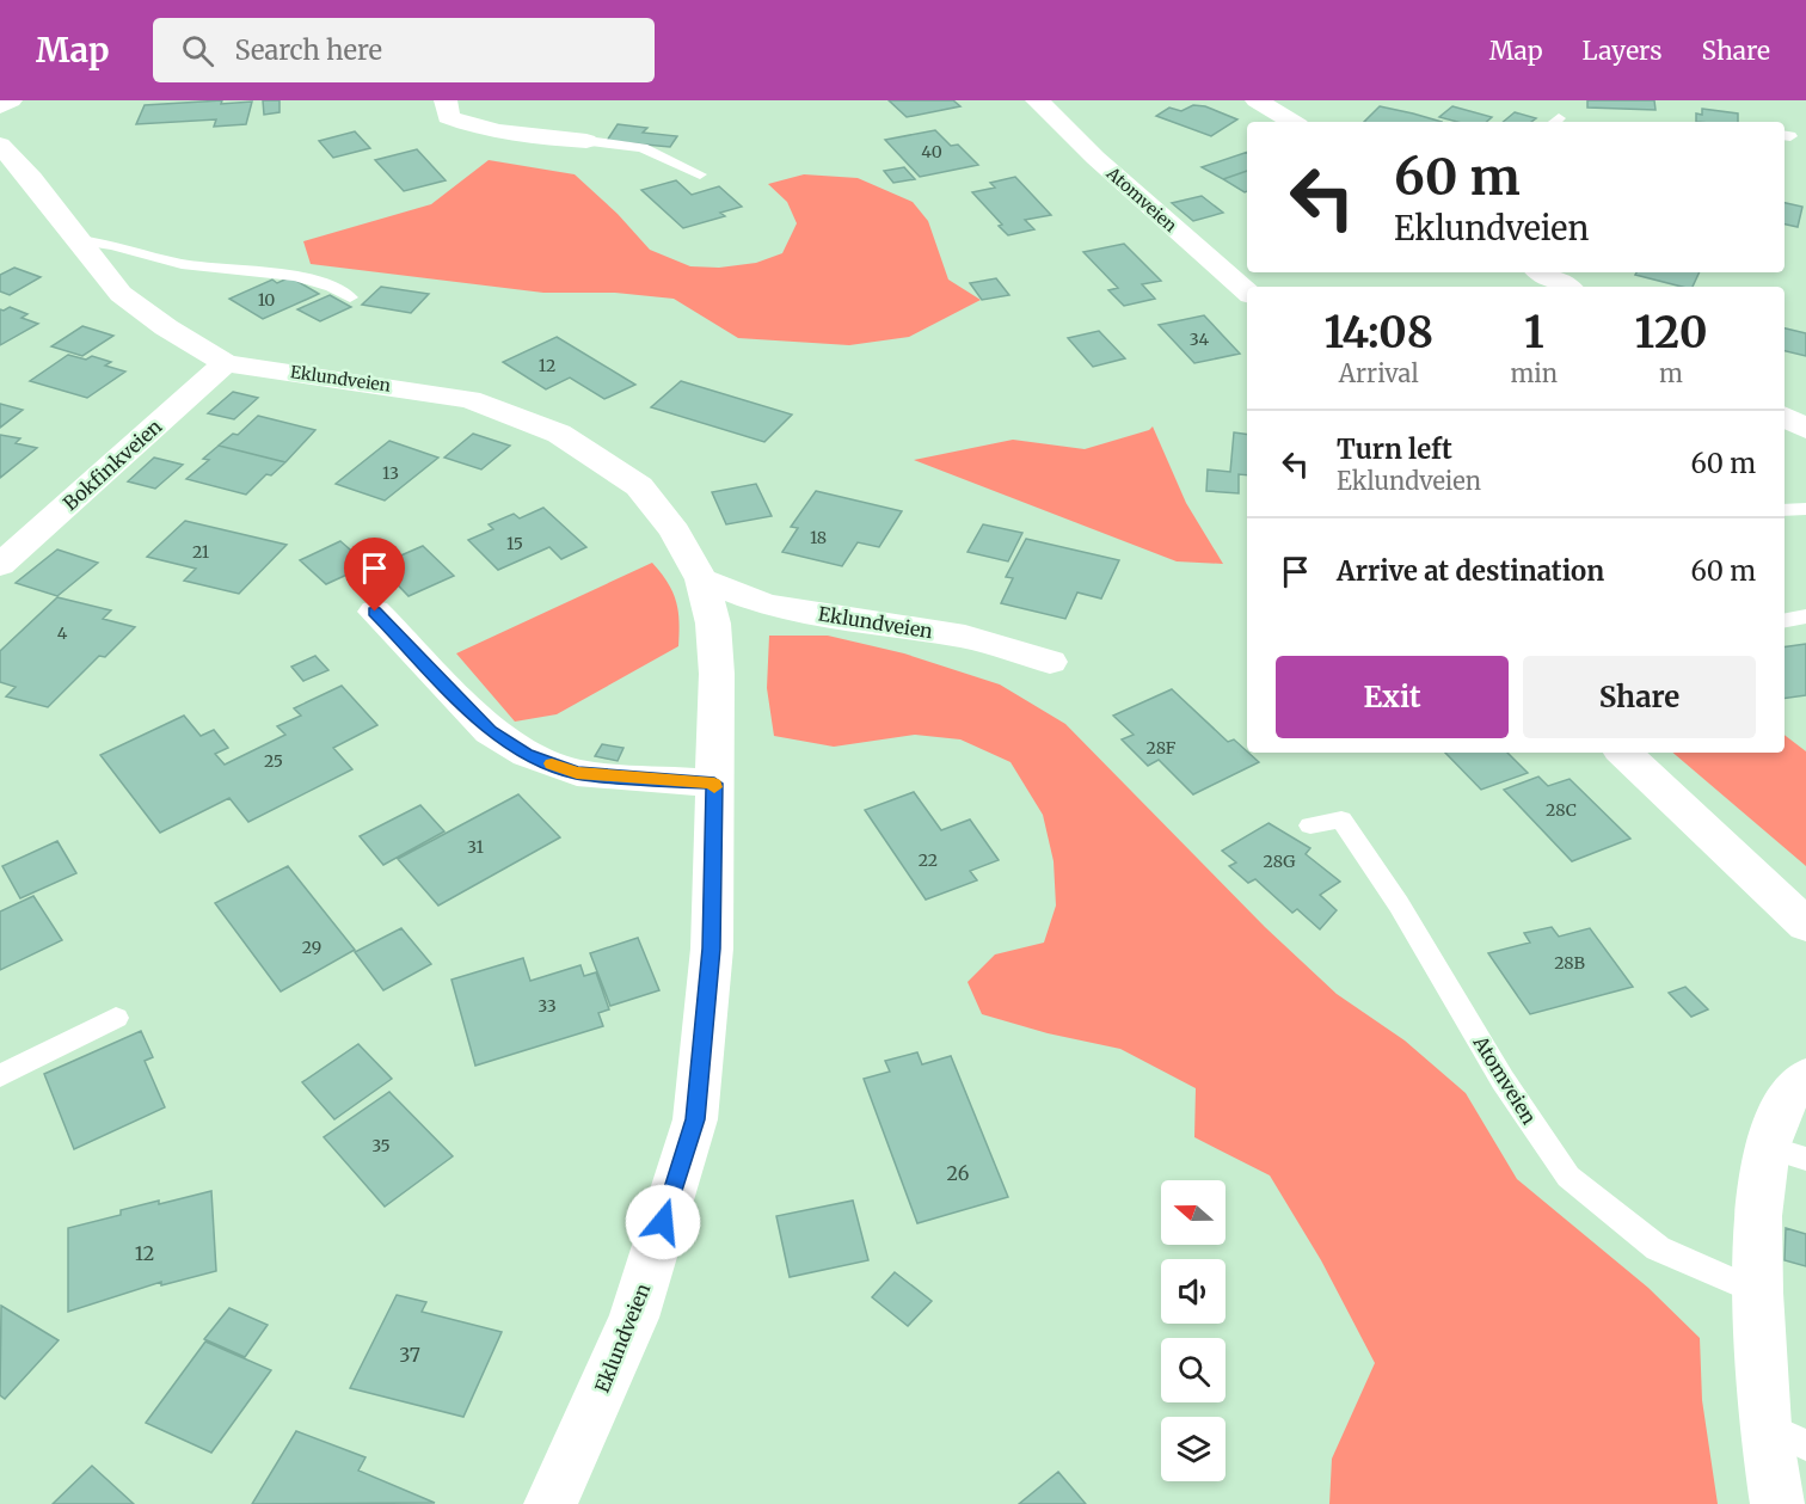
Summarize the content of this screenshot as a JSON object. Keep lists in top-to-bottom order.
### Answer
{
  "streets": {
    "street": ["Atomveien", "Eklundveien", "Bokfinkveien"]
  },
  "crossings": [
    ["Eklundveien", "Bokfinkveien"]
  ],
  "house_numbers": [
    "40",
    "10",
    "34",
    "12",
    "13",
    "18",
    "15",
    "21",
    "4",
    "28F",
    "25",
    "28C",
    "31",
    "22",
    "28G",
    "29",
    "28B",
    "33",
    "35",
    "26",
    "12",
    "37"
  ],
  "north": "left",
  "page": {
    "header": "Map",
    "search": "Search here",
    "nav": ["Map", "Layers", "Share"],
    "turn": ["60 m", "Eklundveien"],
    "eta": [
      "14:08",
      "Arrival",
      "1",
      "min",
      "120",
      "m"
    ],
    "list": [
      {
        "name": "Turn left",
        "note": "Eklundveien",
        "value": "60 m"
      },
      {
        "name": "Arrive at destination",
        "value": "60 m"
      }
    ],
    "buttons": ["Exit", "Share"]
  }
}
